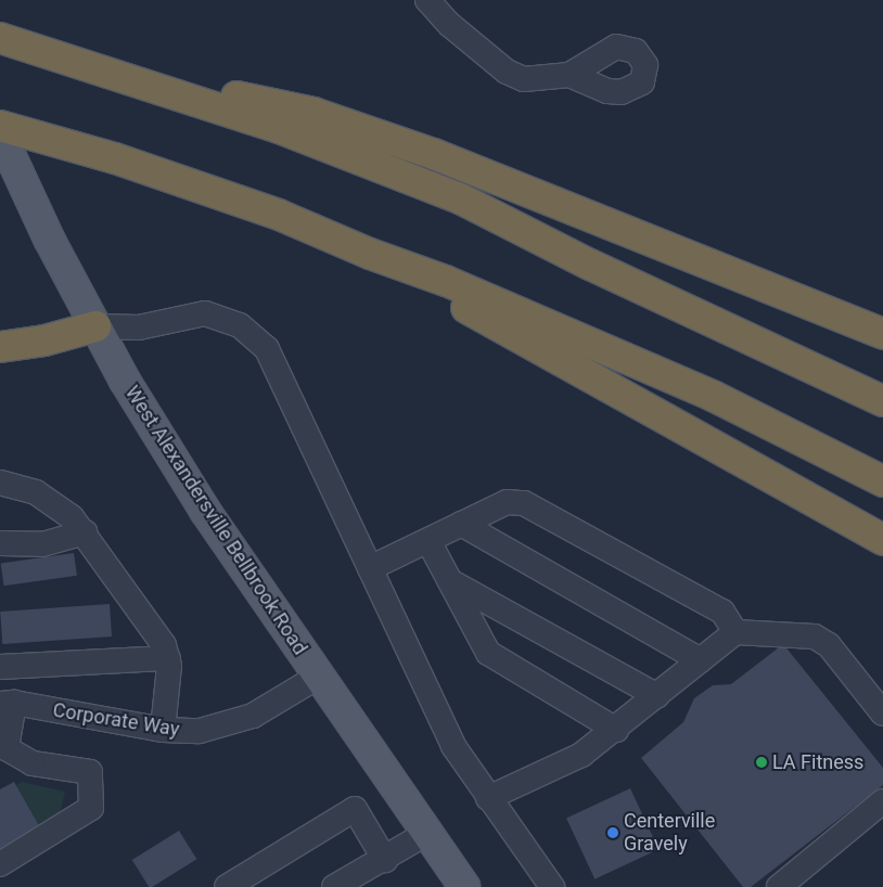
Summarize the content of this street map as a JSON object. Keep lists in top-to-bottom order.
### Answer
{
  "streets": {
    "main road": ["West Alexandersville Bellbrook Road"],
    "street": ["Corporate Way"]
  },
  "crossings": [
    ["West Alexandersville Bellbrook Road", "Corporate Way"]
  ],
  "places": ["LA Fitness", "Centerville Gravely"]
}
